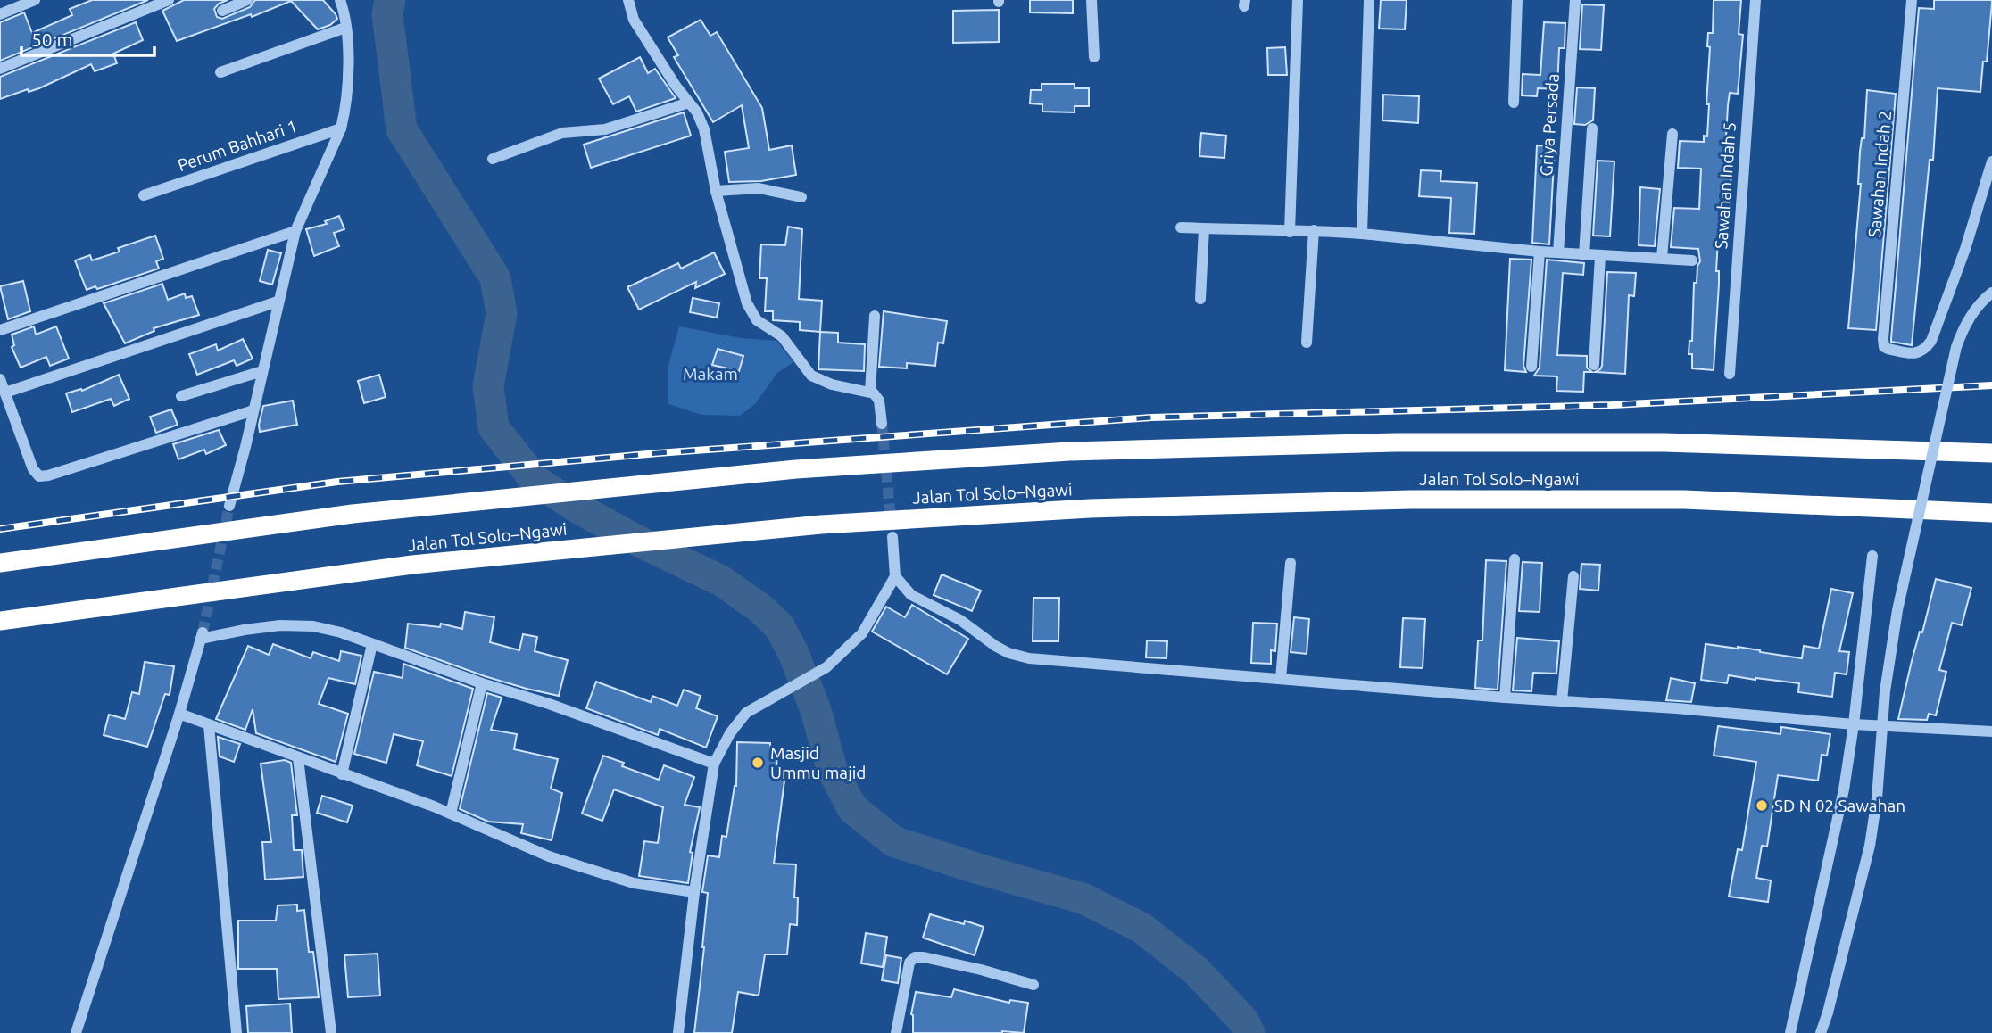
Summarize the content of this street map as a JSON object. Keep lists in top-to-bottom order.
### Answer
{
  "streets": {
    "highway": ["Jalan Tol Solo–Ngawi"],
    "street": [
      "Griya Persada",
      "Perum Bahhari 1",
      "Sawahan Indah 2",
      "Sawahan Indah 5"
    ]
  },
  "parks": ["Makam"],
  "places": ["Masjid Ummu majid", "SD N 02 Sawahan"],
  "scale_bar": "50 m"
}
